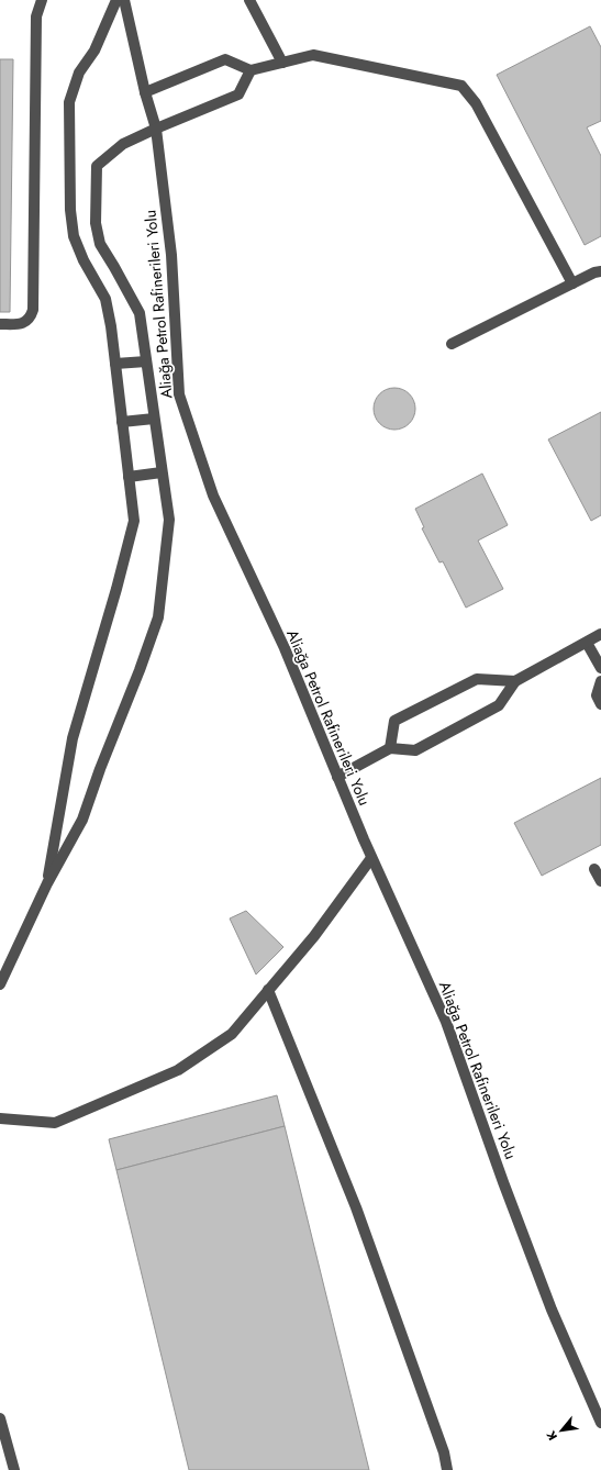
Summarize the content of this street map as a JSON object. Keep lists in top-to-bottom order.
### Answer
{
  "streets": {
    "street": ["Aliağa Petrol Rafinerileri Yolu"]
  },
  "north": "bottom left"
}
